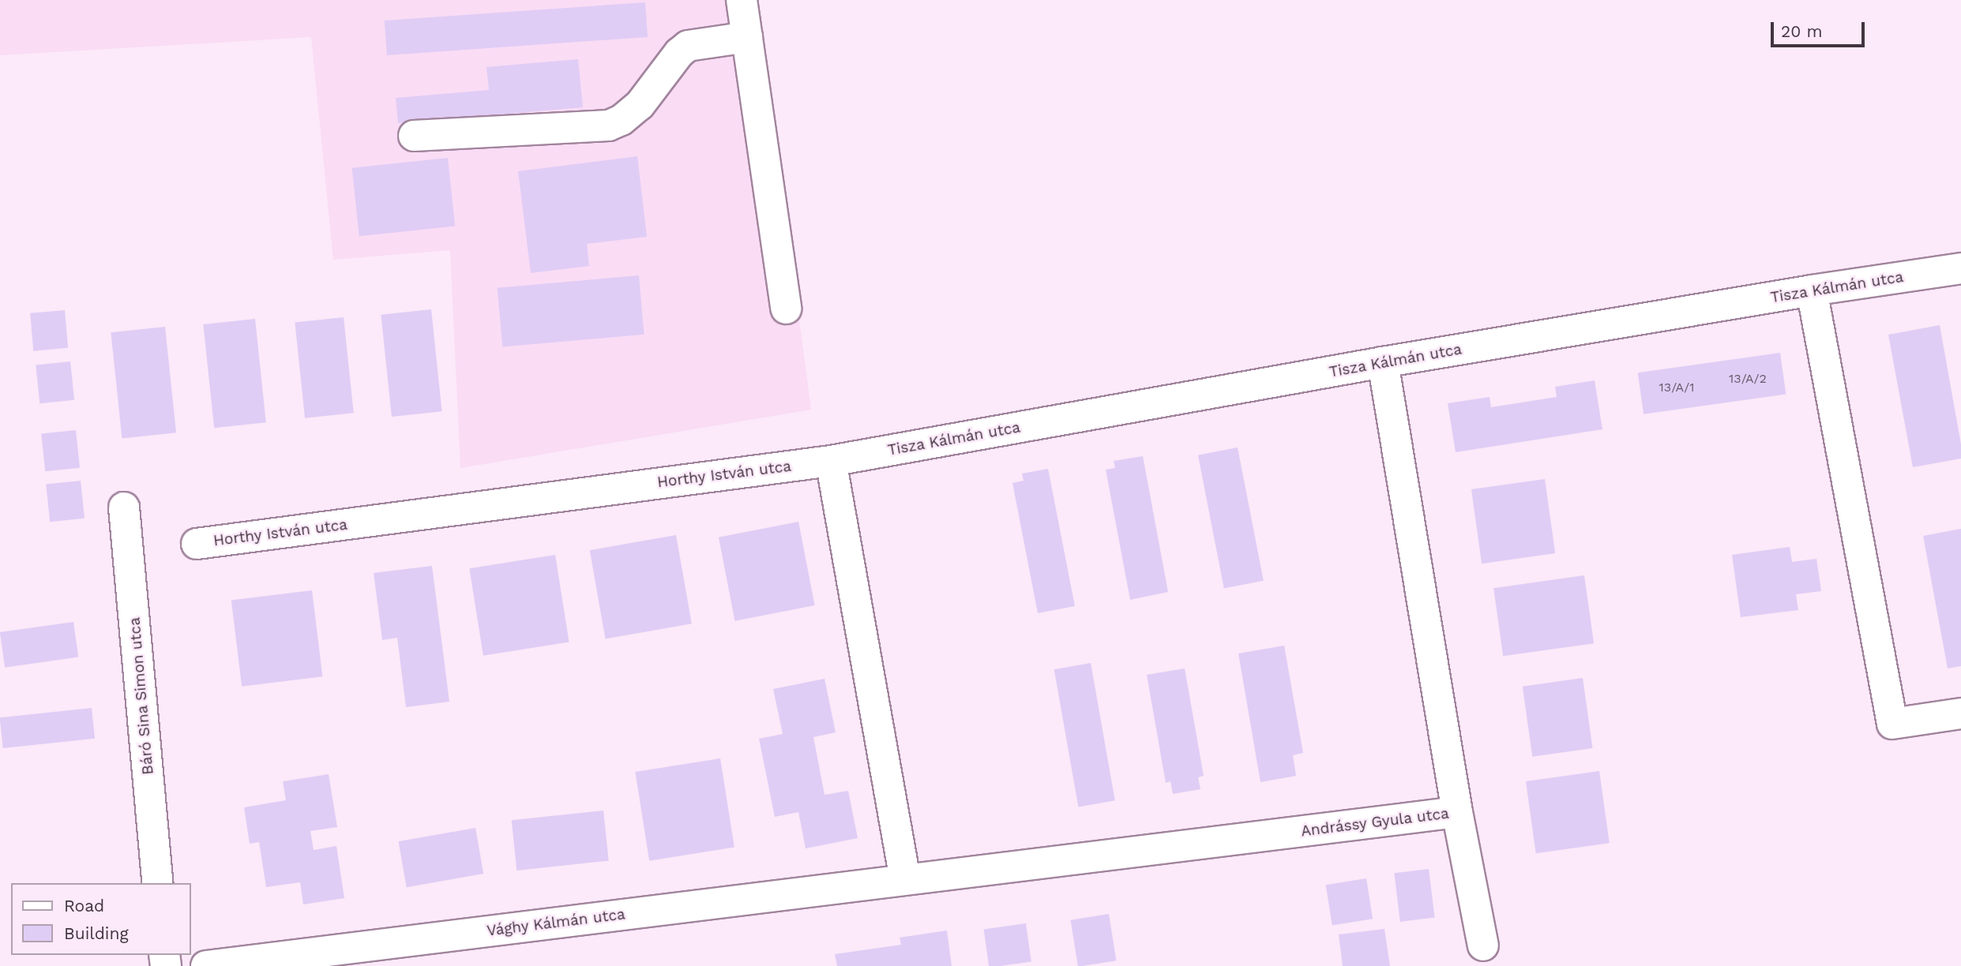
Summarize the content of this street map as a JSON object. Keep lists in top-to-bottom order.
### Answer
{
  "streets": {
    "street": [
      "Tisza Kálmán utca",
      "Horthy István utca",
      "Báró Sina Simon utca",
      "Andrássy Gyula utca",
      "Vághy Kálmán utca"
    ]
  },
  "crossings": [
    ["Tisza Kálmán utca", "Horthy István utca"],
    ["Tisza Kálmán utca", "Andrássy Gyula utca"],
    ["Andrássy Gyula utca", "Vághy Kálmán utca"]
  ],
  "house_numbers": ["13/A/2", "13/A/1"],
  "legend": ["Road", "Building"],
  "scale_bar": "20 m"
}
